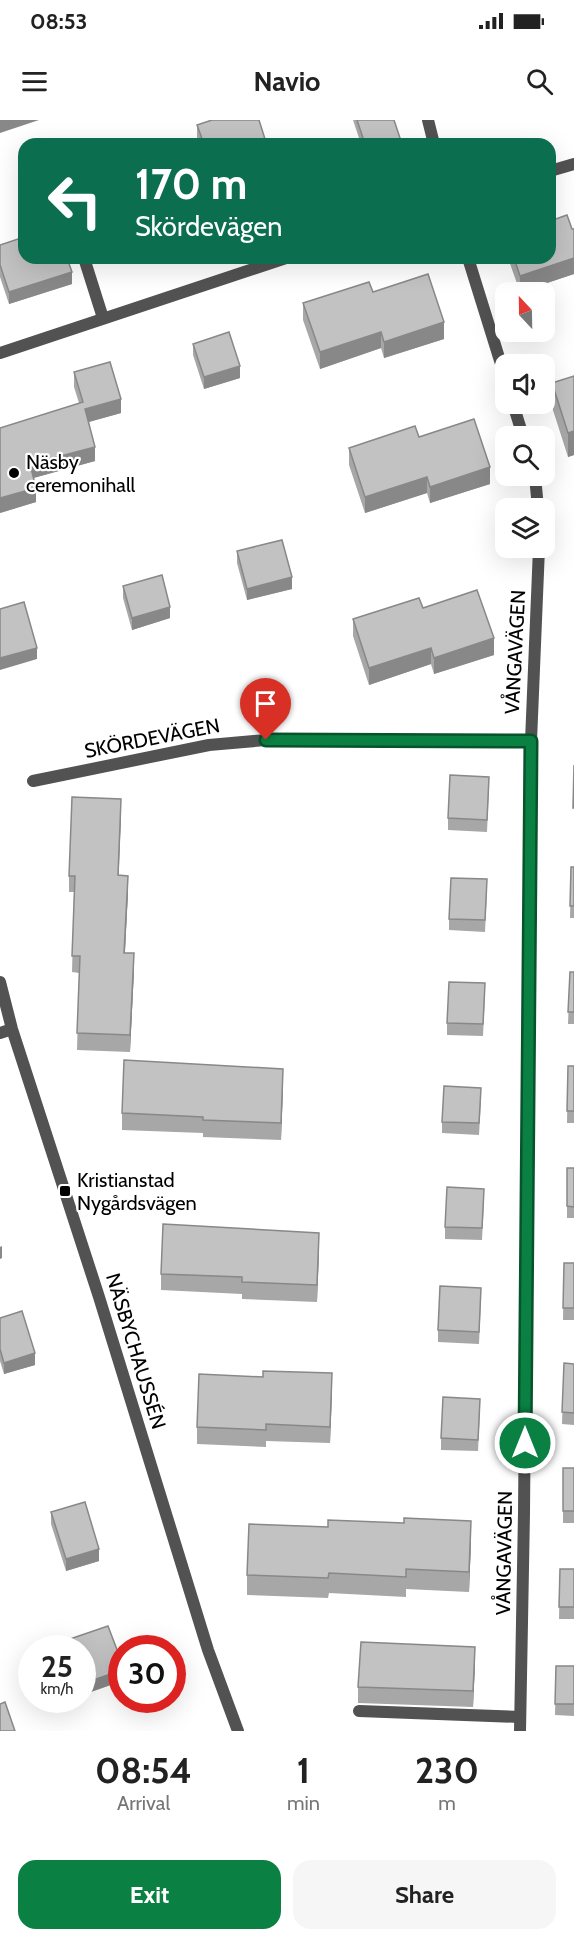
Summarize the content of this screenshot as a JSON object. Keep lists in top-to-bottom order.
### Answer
{
  "streets": {
    "street": ["VÅNGAVÄGEN", "SKÖRDEVÄGEN", "NÄSBYCHAUSSÉN"]
  },
  "crossings": [
    ["VÅNGAVÄGEN", "SKÖRDEVÄGEN"]
  ],
  "places": {
    "other": ["Näsby ceremonihall"],
    "transit": ["Kristianstad Nygårdsvägen"]
  },
  "north": "top",
  "page": {
    "status": "08:53",
    "header": "Navio",
    "turn": ["170 m", "Skördevägen"],
    "speed": "25 km/h",
    "limit": "30",
    "eta": [
      "08:54",
      "Arrival",
      "1",
      "min",
      "230",
      "m"
    ],
    "buttons": ["Exit", "Share"]
  }
}
